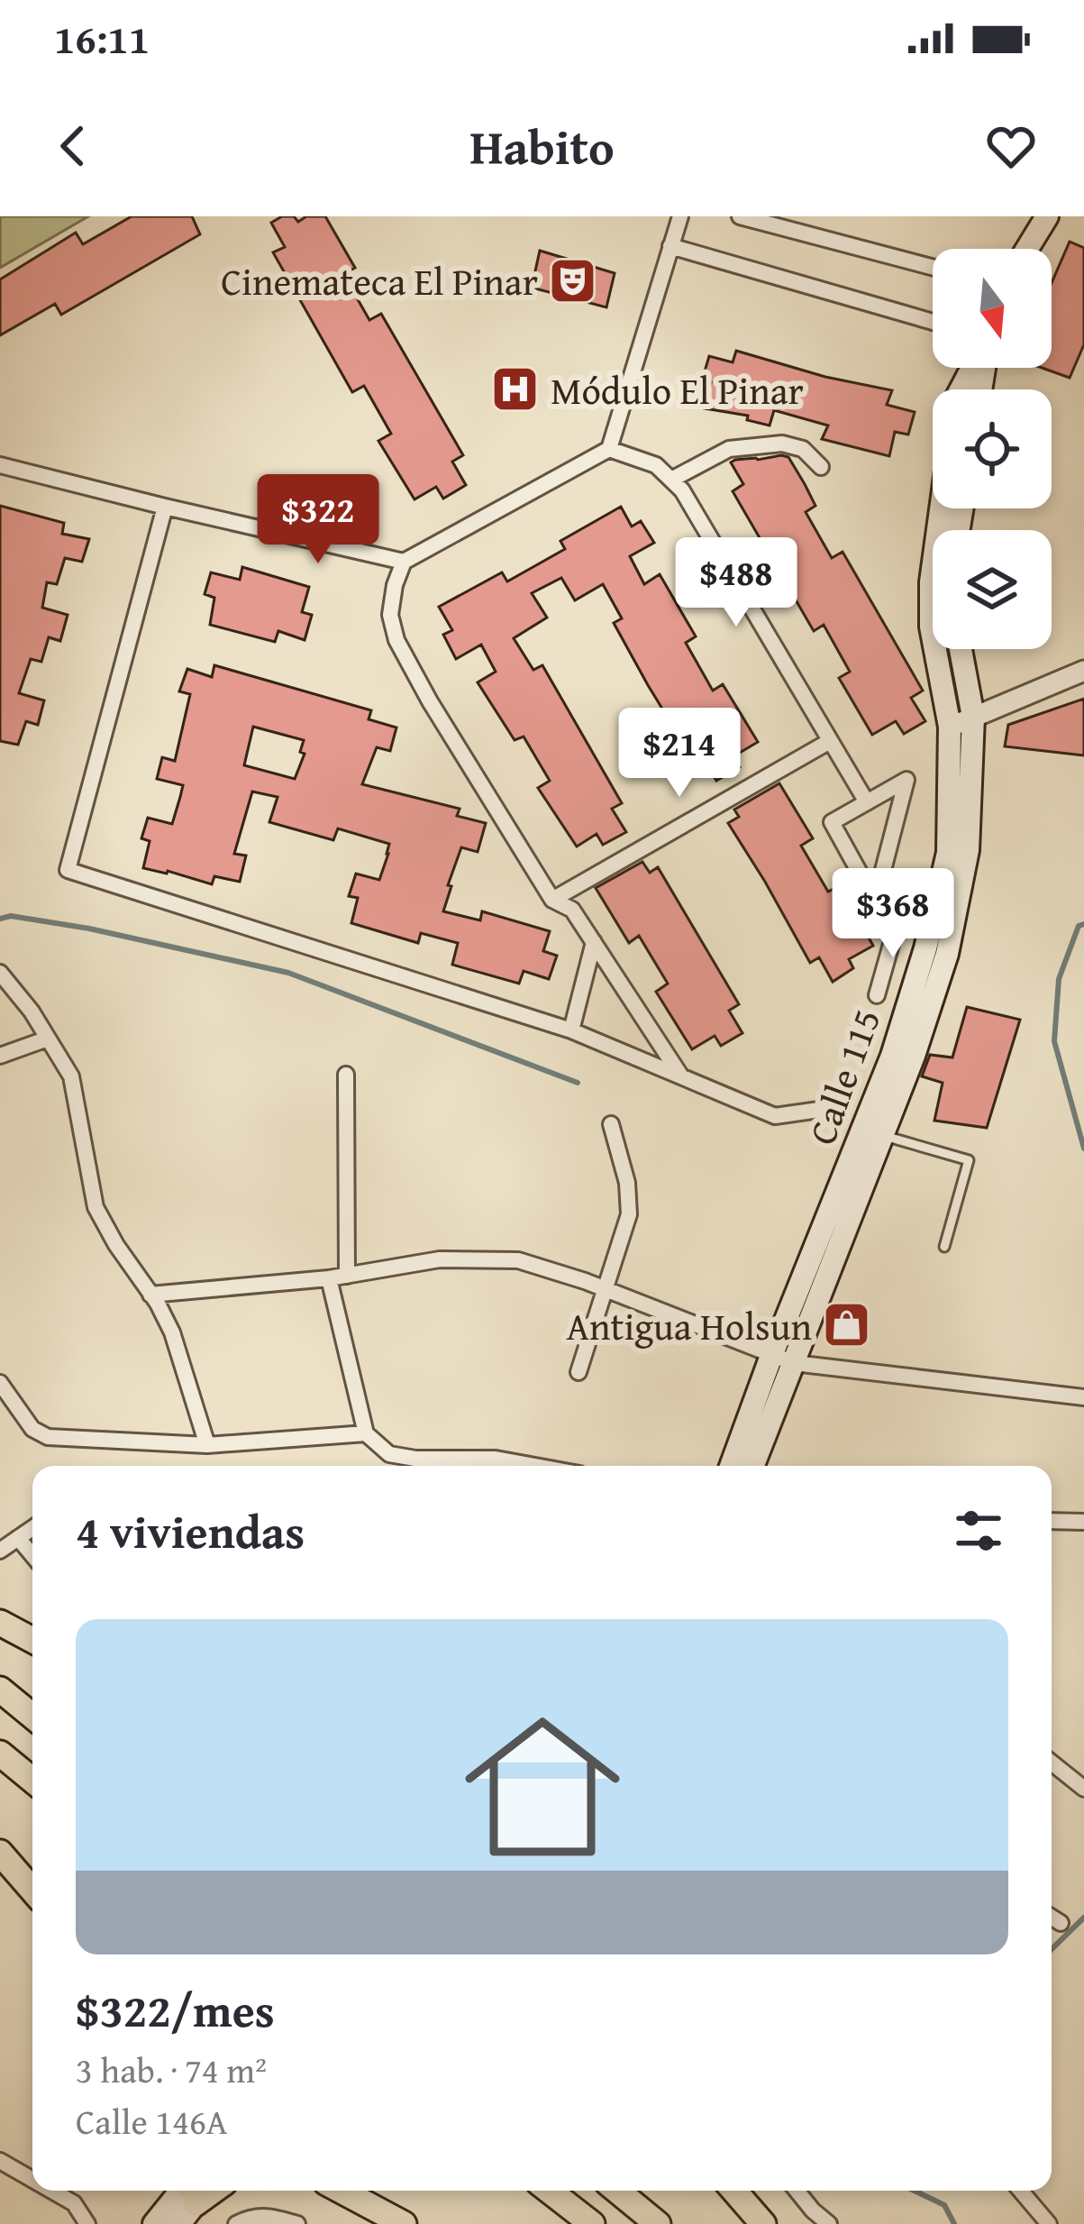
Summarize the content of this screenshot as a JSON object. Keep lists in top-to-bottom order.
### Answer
{
  "streets": {
    "main road": ["Calle 115"]
  },
  "places": {
    "theatre": ["Cinemateca El Pinar"],
    "hospital": ["Módulo El Pinar"],
    "shop": ["Antigua Holsun"]
  },
  "north": "bottom",
  "page": {
    "status": "16:11",
    "header": "Habito",
    "price": [
      "$322",
      "$488",
      "$214",
      "$368"
    ],
    "heading": "4 viviendas",
    "list": [
      {
        "name": "$322/mes",
        "note": "3 hab. · 74 m² · Calle 146A"
      }
    ]
  }
}
